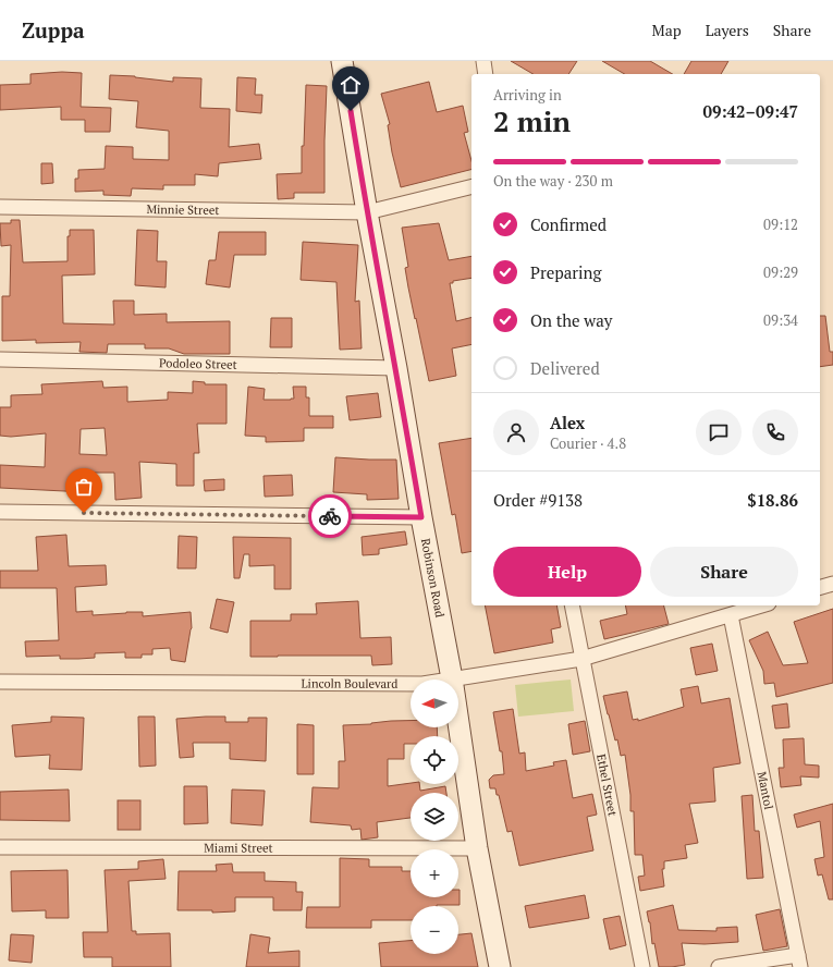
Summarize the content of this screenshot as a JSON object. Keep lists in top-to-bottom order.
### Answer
{
  "streets": {
    "main road": ["Robinson Road"],
    "street": [
      "Minnie Street",
      "Podoleo Street",
      "Lincoln Boulevard",
      "Ethel Street",
      "Mantol",
      "Miami Street"
    ]
  },
  "crossings": [
    ["Minnie Street", "Robinson Road"],
    ["Podoleo Street", "Robinson Road"],
    ["Robinson Road", "Lincoln Boulevard"],
    ["Robinson Road", "Miami Street"],
    ["Lincoln Boulevard", "Ethel Street"],
    ["Lincoln Boulevard", "Mantol"]
  ],
  "north": "left",
  "page": {
    "header": "Zuppa",
    "nav": ["Map", "Layers", "Share"],
    "heading": ["2 min", "Arriving in", "09:42–09:47"],
    "panel": [
      "Alex",
      "Courier · 4.8",
      "Order #9138",
      "$18.86"
    ],
    "bar": "On the way · 230 m",
    "list": [
      ["Confirmed", "09:12"],
      ["Preparing", "09:29"],
      ["On the way", "09:34"],
      "Delivered"
    ],
    "buttons": ["Help", "Share"],
    "map_buttons": ["+", "−"]
  }
}
